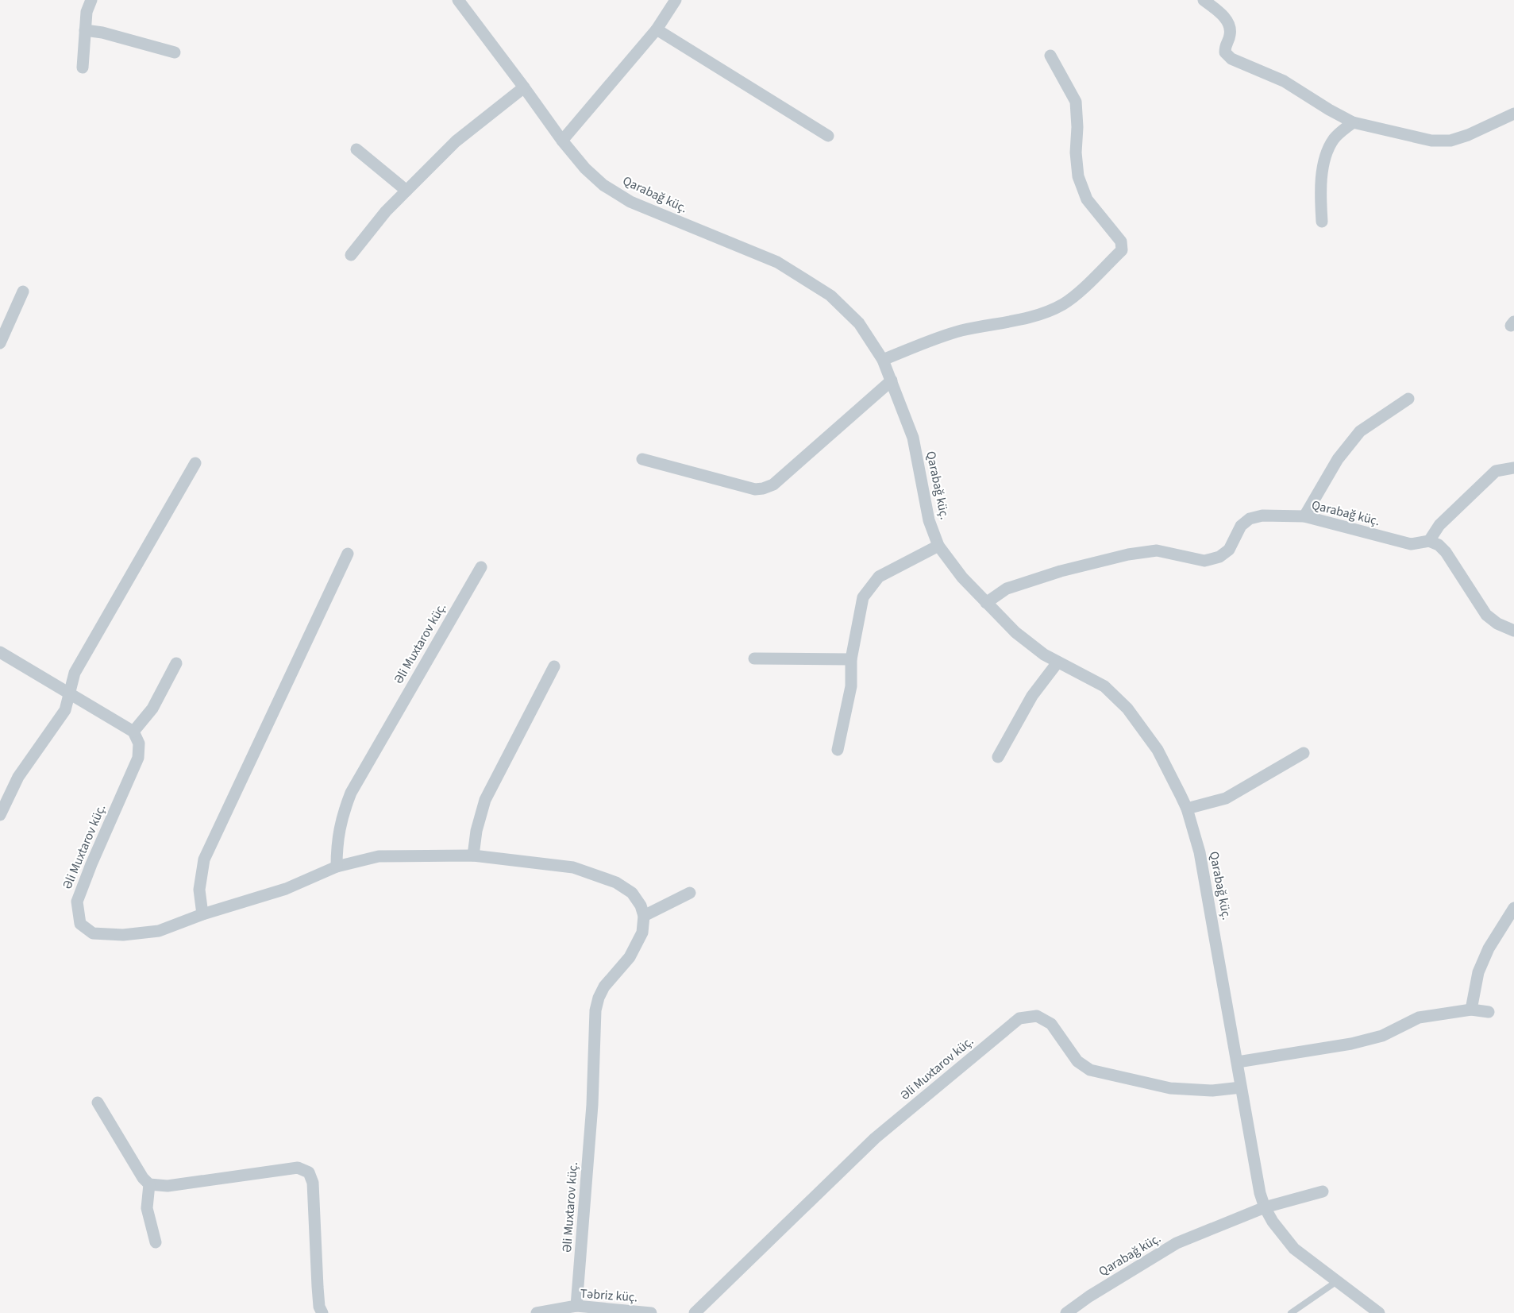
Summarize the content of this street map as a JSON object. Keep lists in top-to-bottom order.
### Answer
{
  "streets": {
    "street": ["Qarabağ küç.", "Əli Muxtarov küç.", "Təbriz küç."]
  },
  "crossings": [
    ["Qarabağ küç.", "Əli Muxtarov küç."],
    ["Əli Muxtarov küç.", "Təbriz küç."]
  ]
}
